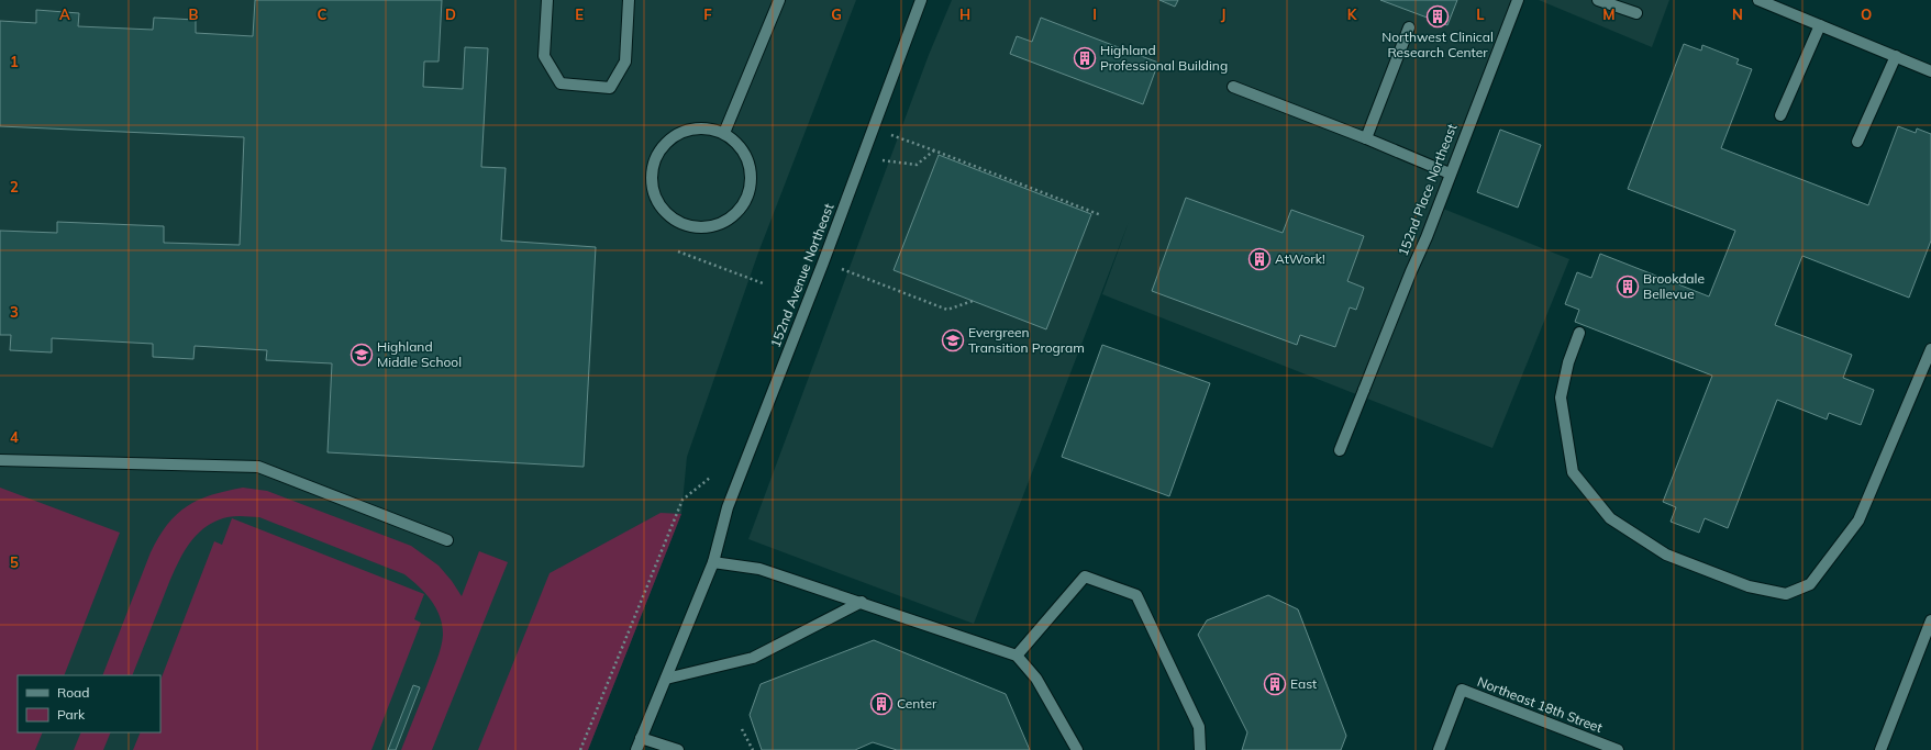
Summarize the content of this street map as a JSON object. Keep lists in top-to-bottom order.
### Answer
{
  "streets": {
    "street": ["152nd Place Northeast", "152nd Avenue Northeast", "Northeast 18th Street"]
  },
  "places": {
    "building": [
      "Northwest Clinical Research Center",
      "Highland Professional Building",
      "AtWork!",
      "Brookdale Bellevue",
      "East",
      "Center"
    ],
    "school or university": ["Evergreen Transition Program", "Highland Middle School"]
  },
  "legend": ["Road", "Park"],
  "grid": {
    "columns": [
      "A",
      "B",
      "C",
      "D",
      "E",
      "F",
      "G",
      "H",
      "I",
      "J",
      "K",
      "L",
      "M",
      "N",
      "O"
    ],
    "rows": [
      "1",
      "2",
      "3",
      "4",
      "5"
    ]
  }
}
